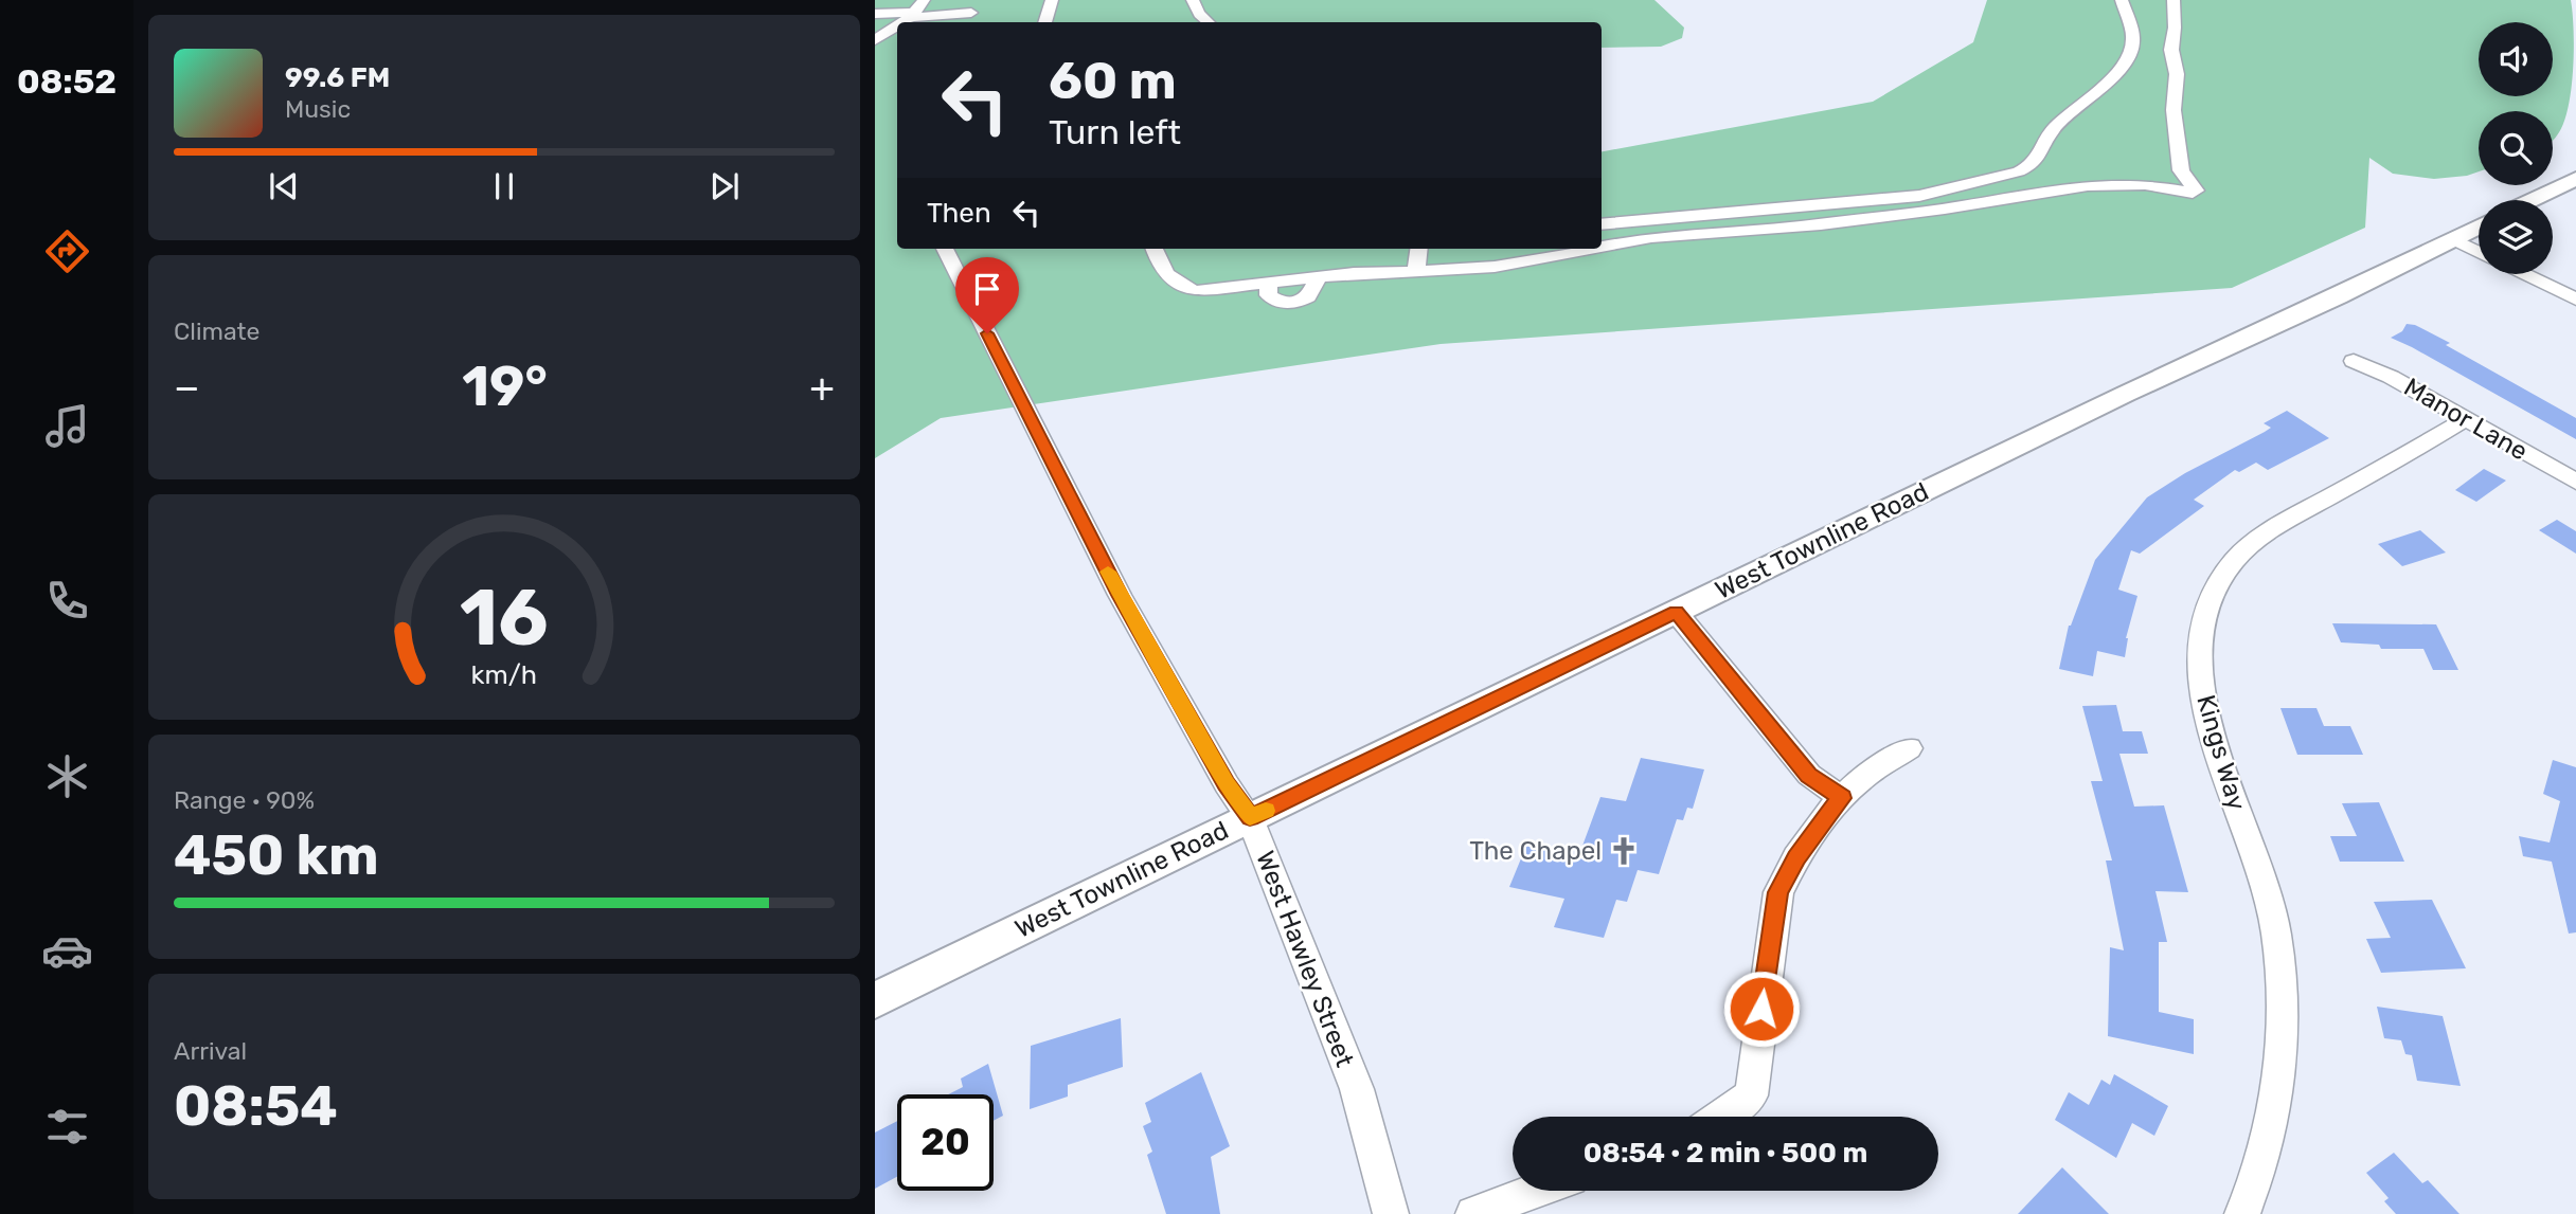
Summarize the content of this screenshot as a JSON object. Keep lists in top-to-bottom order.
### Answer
{
  "streets": {
    "main road": ["West Townline Road"],
    "street": ["Manor Lane", "Kings Way", "West Hawley Street"]
  },
  "crossings": [
    ["Manor Lane", "Kings Way"],
    ["West Townline Road", "West Hawley Street"]
  ],
  "places": {
    "church": ["The Chapel"]
  },
  "page": {
    "tabs": "08:52",
    "turn": ["60 m", "Turn left"],
    "song": ["99.6 FM", "Music"],
    "then": "Then",
    "tile": [
      "Climate",
      ["Range · 90%", "450 km"],
      ["Arrival", "08:54"]
    ],
    "heat": ["−", "19°", "+"],
    "limit": "20",
    "trip": "08:54 · 2 min · 500 m",
    "gauge": ["16", "km/h"]
  }
}
